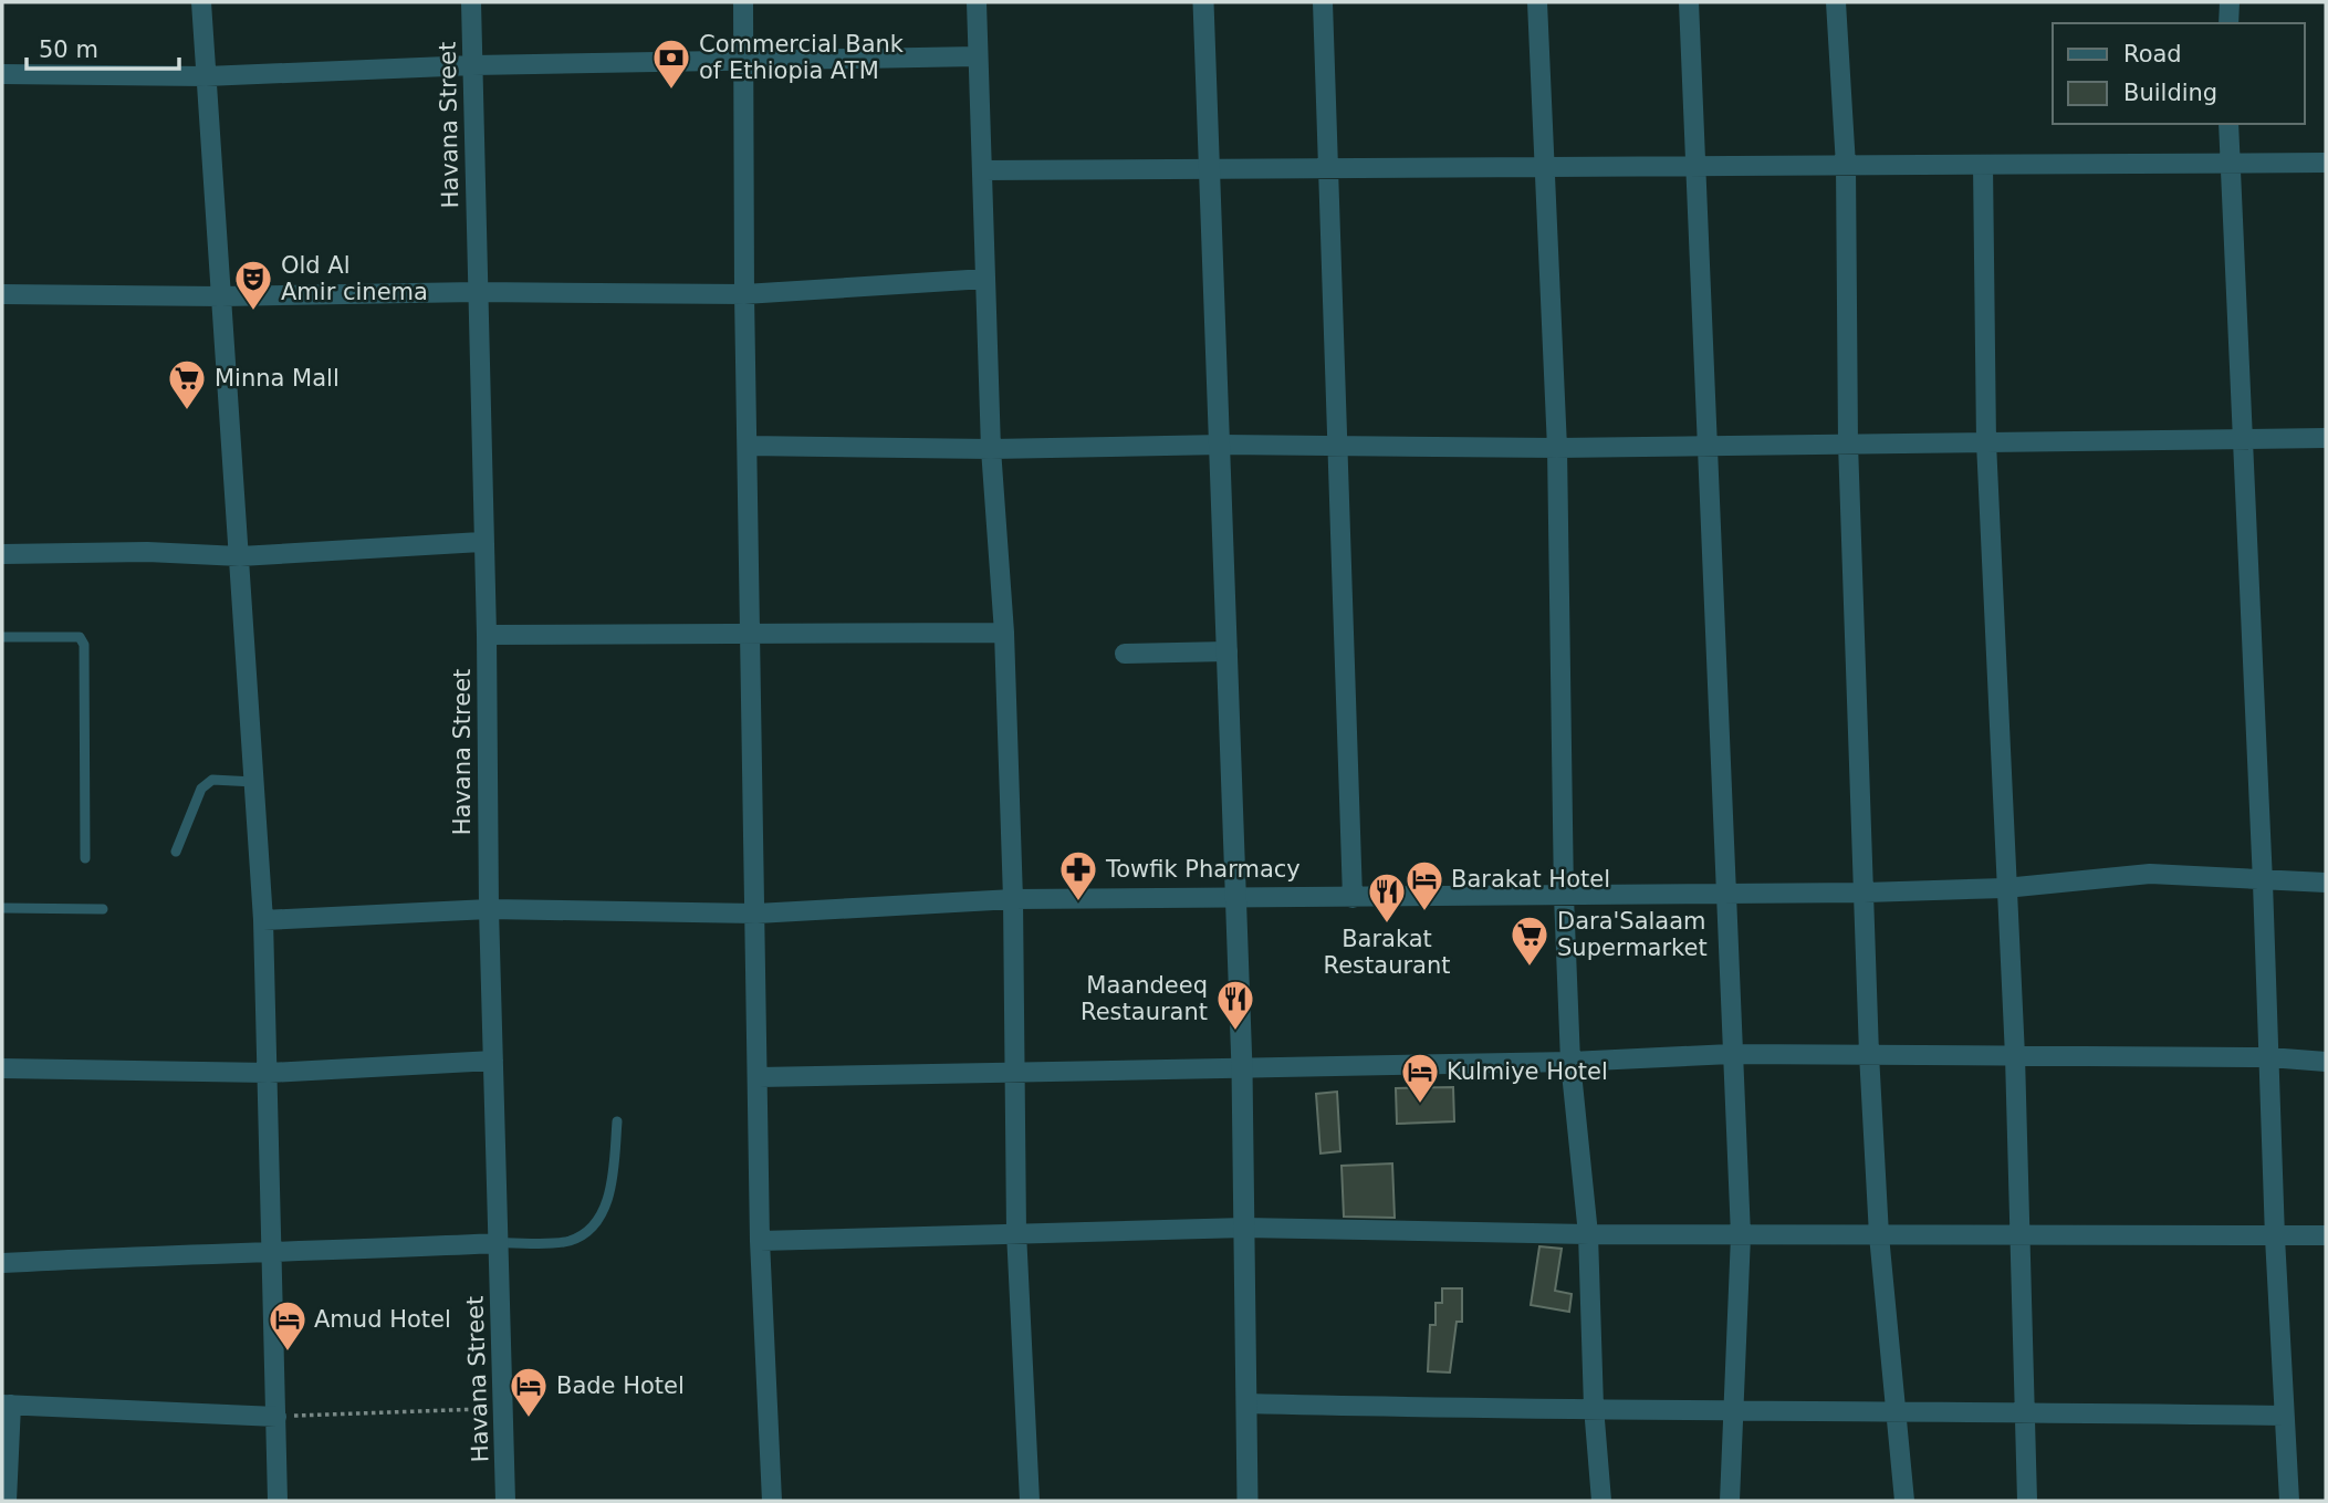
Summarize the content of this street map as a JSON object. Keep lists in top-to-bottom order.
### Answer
{
  "streets": {
    "street": ["Havana Street"]
  },
  "places": {
    "bank": ["Commercial Bank of Ethiopia ATM"],
    "theatre": ["Old Al Amir cinema"],
    "supermarket": ["Minna Mall", "Dara'Salaam Supermarket"],
    "pharmacy": ["Towfik Pharmacy"],
    "hotel": [
      "Barakat Hotel",
      "Kulmiye Hotel",
      "Amud Hotel",
      "Bade Hotel"
    ],
    "restaurant": ["Barakat Restaurant", "Maandeeq Restaurant"]
  },
  "legend": ["Road", "Building"],
  "scale_bar": "50 m"
}
